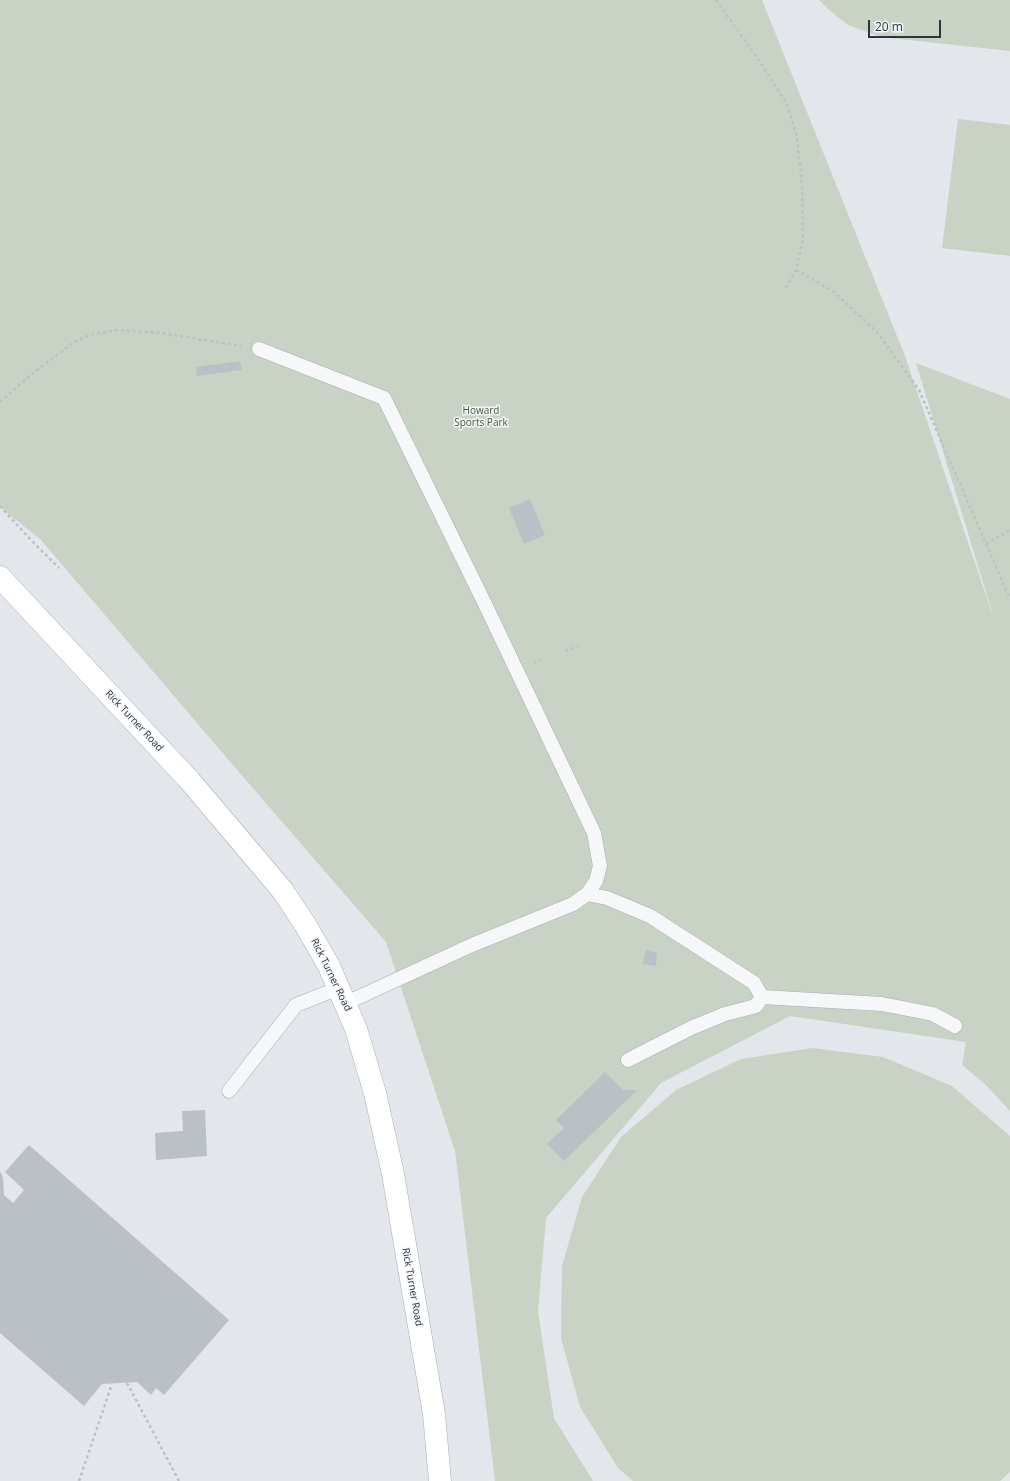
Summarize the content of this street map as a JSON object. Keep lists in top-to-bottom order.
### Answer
{
  "streets": {
    "main road": ["Rick Turner Road"]
  },
  "parks": ["Howard Sports Park"],
  "scale_bar": "20 m"
}
